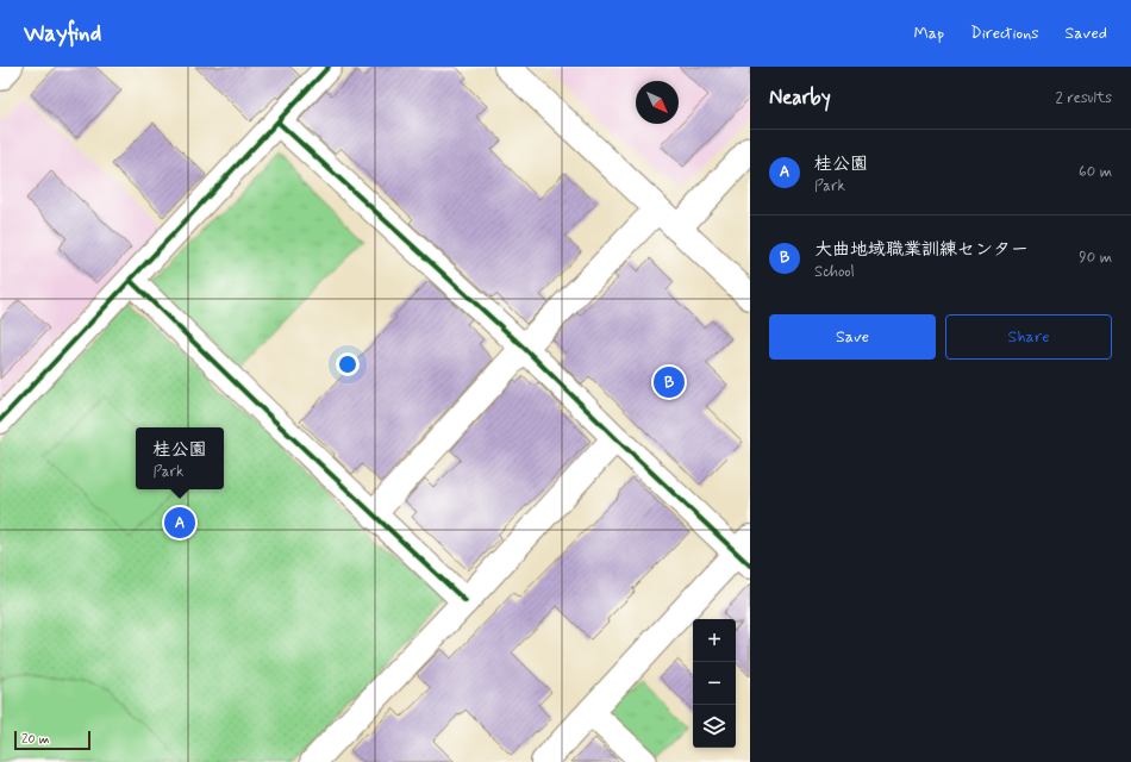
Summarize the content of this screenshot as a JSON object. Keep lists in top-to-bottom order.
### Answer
{
  "scale_bar": "20 m",
  "north": "bottom right",
  "page": {
    "header": "Wayfind",
    "nav": ["Map", "Directions", "Saved"],
    "heading": ["Nearby", "2 results"],
    "list": [
      {
        "mark": "A",
        "name": "桂公園",
        "note": "Park",
        "value": "60 m"
      },
      {
        "mark": "B",
        "name": "大曲地域職業訓練センター",
        "note": "School",
        "value": "90 m"
      }
    ],
    "buttons": ["Save", "Share"],
    "pins": ["B", "A"],
    "popup": ["桂公園", "Park"],
    "map_buttons": ["+", "−"],
    "scale": "20 m"
  }
}
